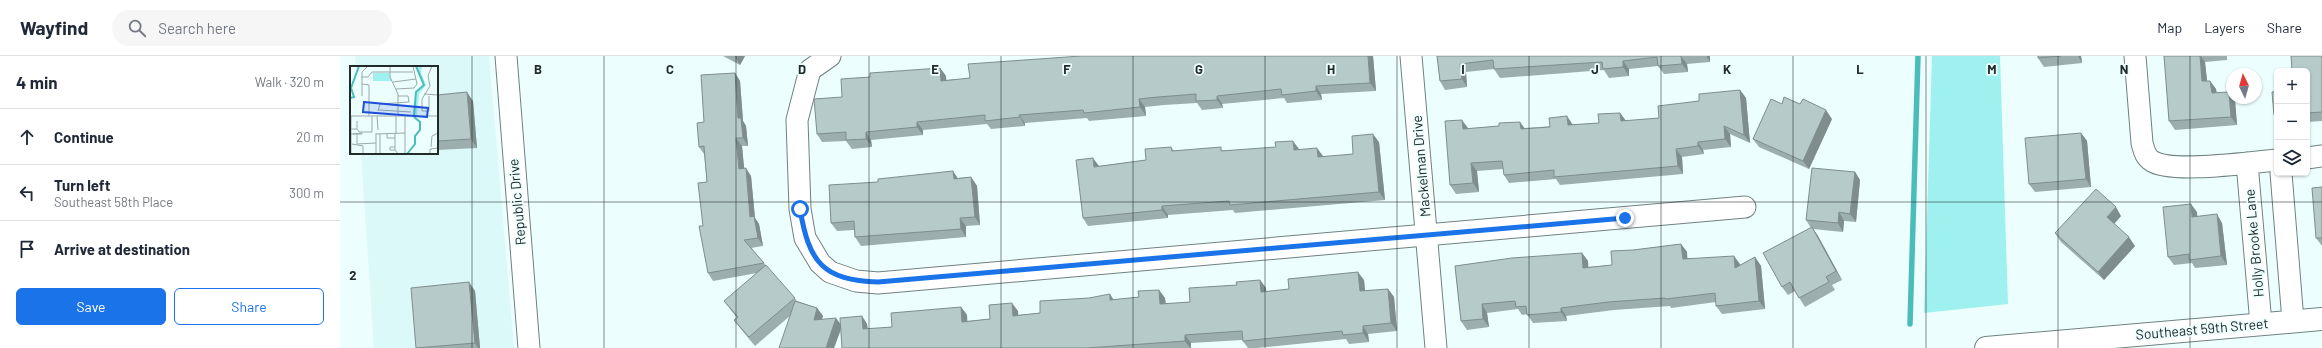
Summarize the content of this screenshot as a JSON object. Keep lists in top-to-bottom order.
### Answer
{
  "streets": {
    "main road": ["Southeast 59th Street"],
    "street": ["Mackelman Drive", "Republic Drive", "Holly Brooke Lane"]
  },
  "crossings": [
    ["Holly Brooke Lane", "Southeast 59th Street"]
  ],
  "north": "top",
  "page": {
    "header": "Wayfind",
    "search": "Search here",
    "nav": ["Map", "Layers", "Share"],
    "heading": ["4 min", "Walk · 320 m"],
    "map_buttons": ["+", "−"],
    "list": [
      ["Continue", "20 m"],
      ["Turn left", "Southeast 58th Place", "300 m"],
      "Arrive at destination"
    ],
    "buttons": ["Save", "Share"]
  },
  "grid": {
    "columns": [
      "B",
      "C",
      "D",
      "E",
      "F",
      "G",
      "H",
      "I",
      "J",
      "K",
      "L",
      "M",
      "N"
    ],
    "rows": ["2"]
  }
}
